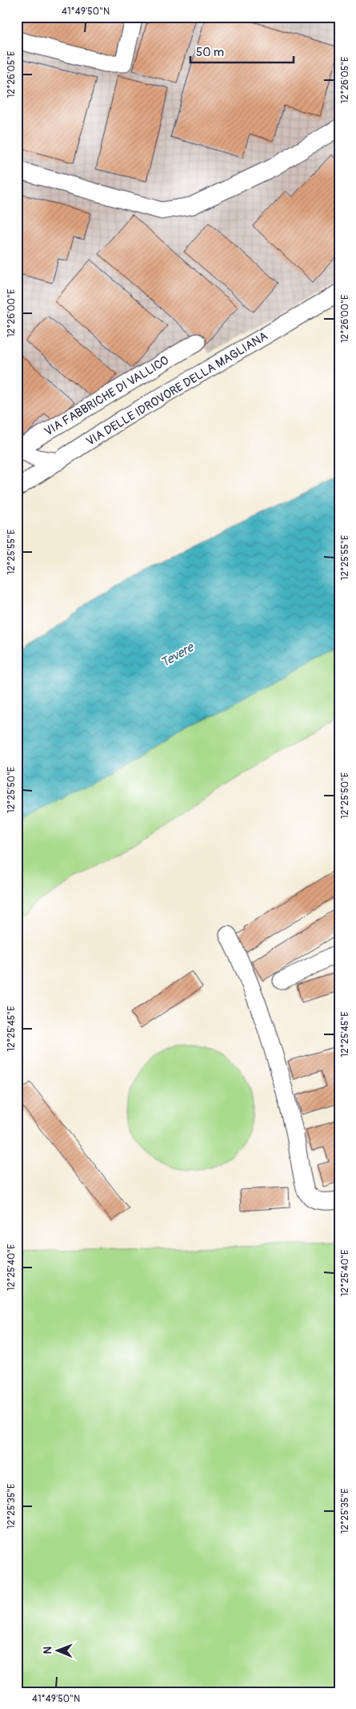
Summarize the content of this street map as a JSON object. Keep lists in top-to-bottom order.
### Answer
{
  "streets": {
    "street": ["VIA DELLE IDROVORE DELLA MAGLIANA", "VIA FABBRICHE DI VALLICO"]
  },
  "water": ["Tevere"],
  "scale_bar": "50 m",
  "north": "left",
  "coordinates": [
    "41°49'50\"N",
    "12°26'05\"E",
    "12°26'00\"E",
    "12°25'55\"E",
    "12°25'50\"E",
    "12°25'45\"E",
    "12°25'40\"E",
    "12°25'35\"E"
  ]
}
